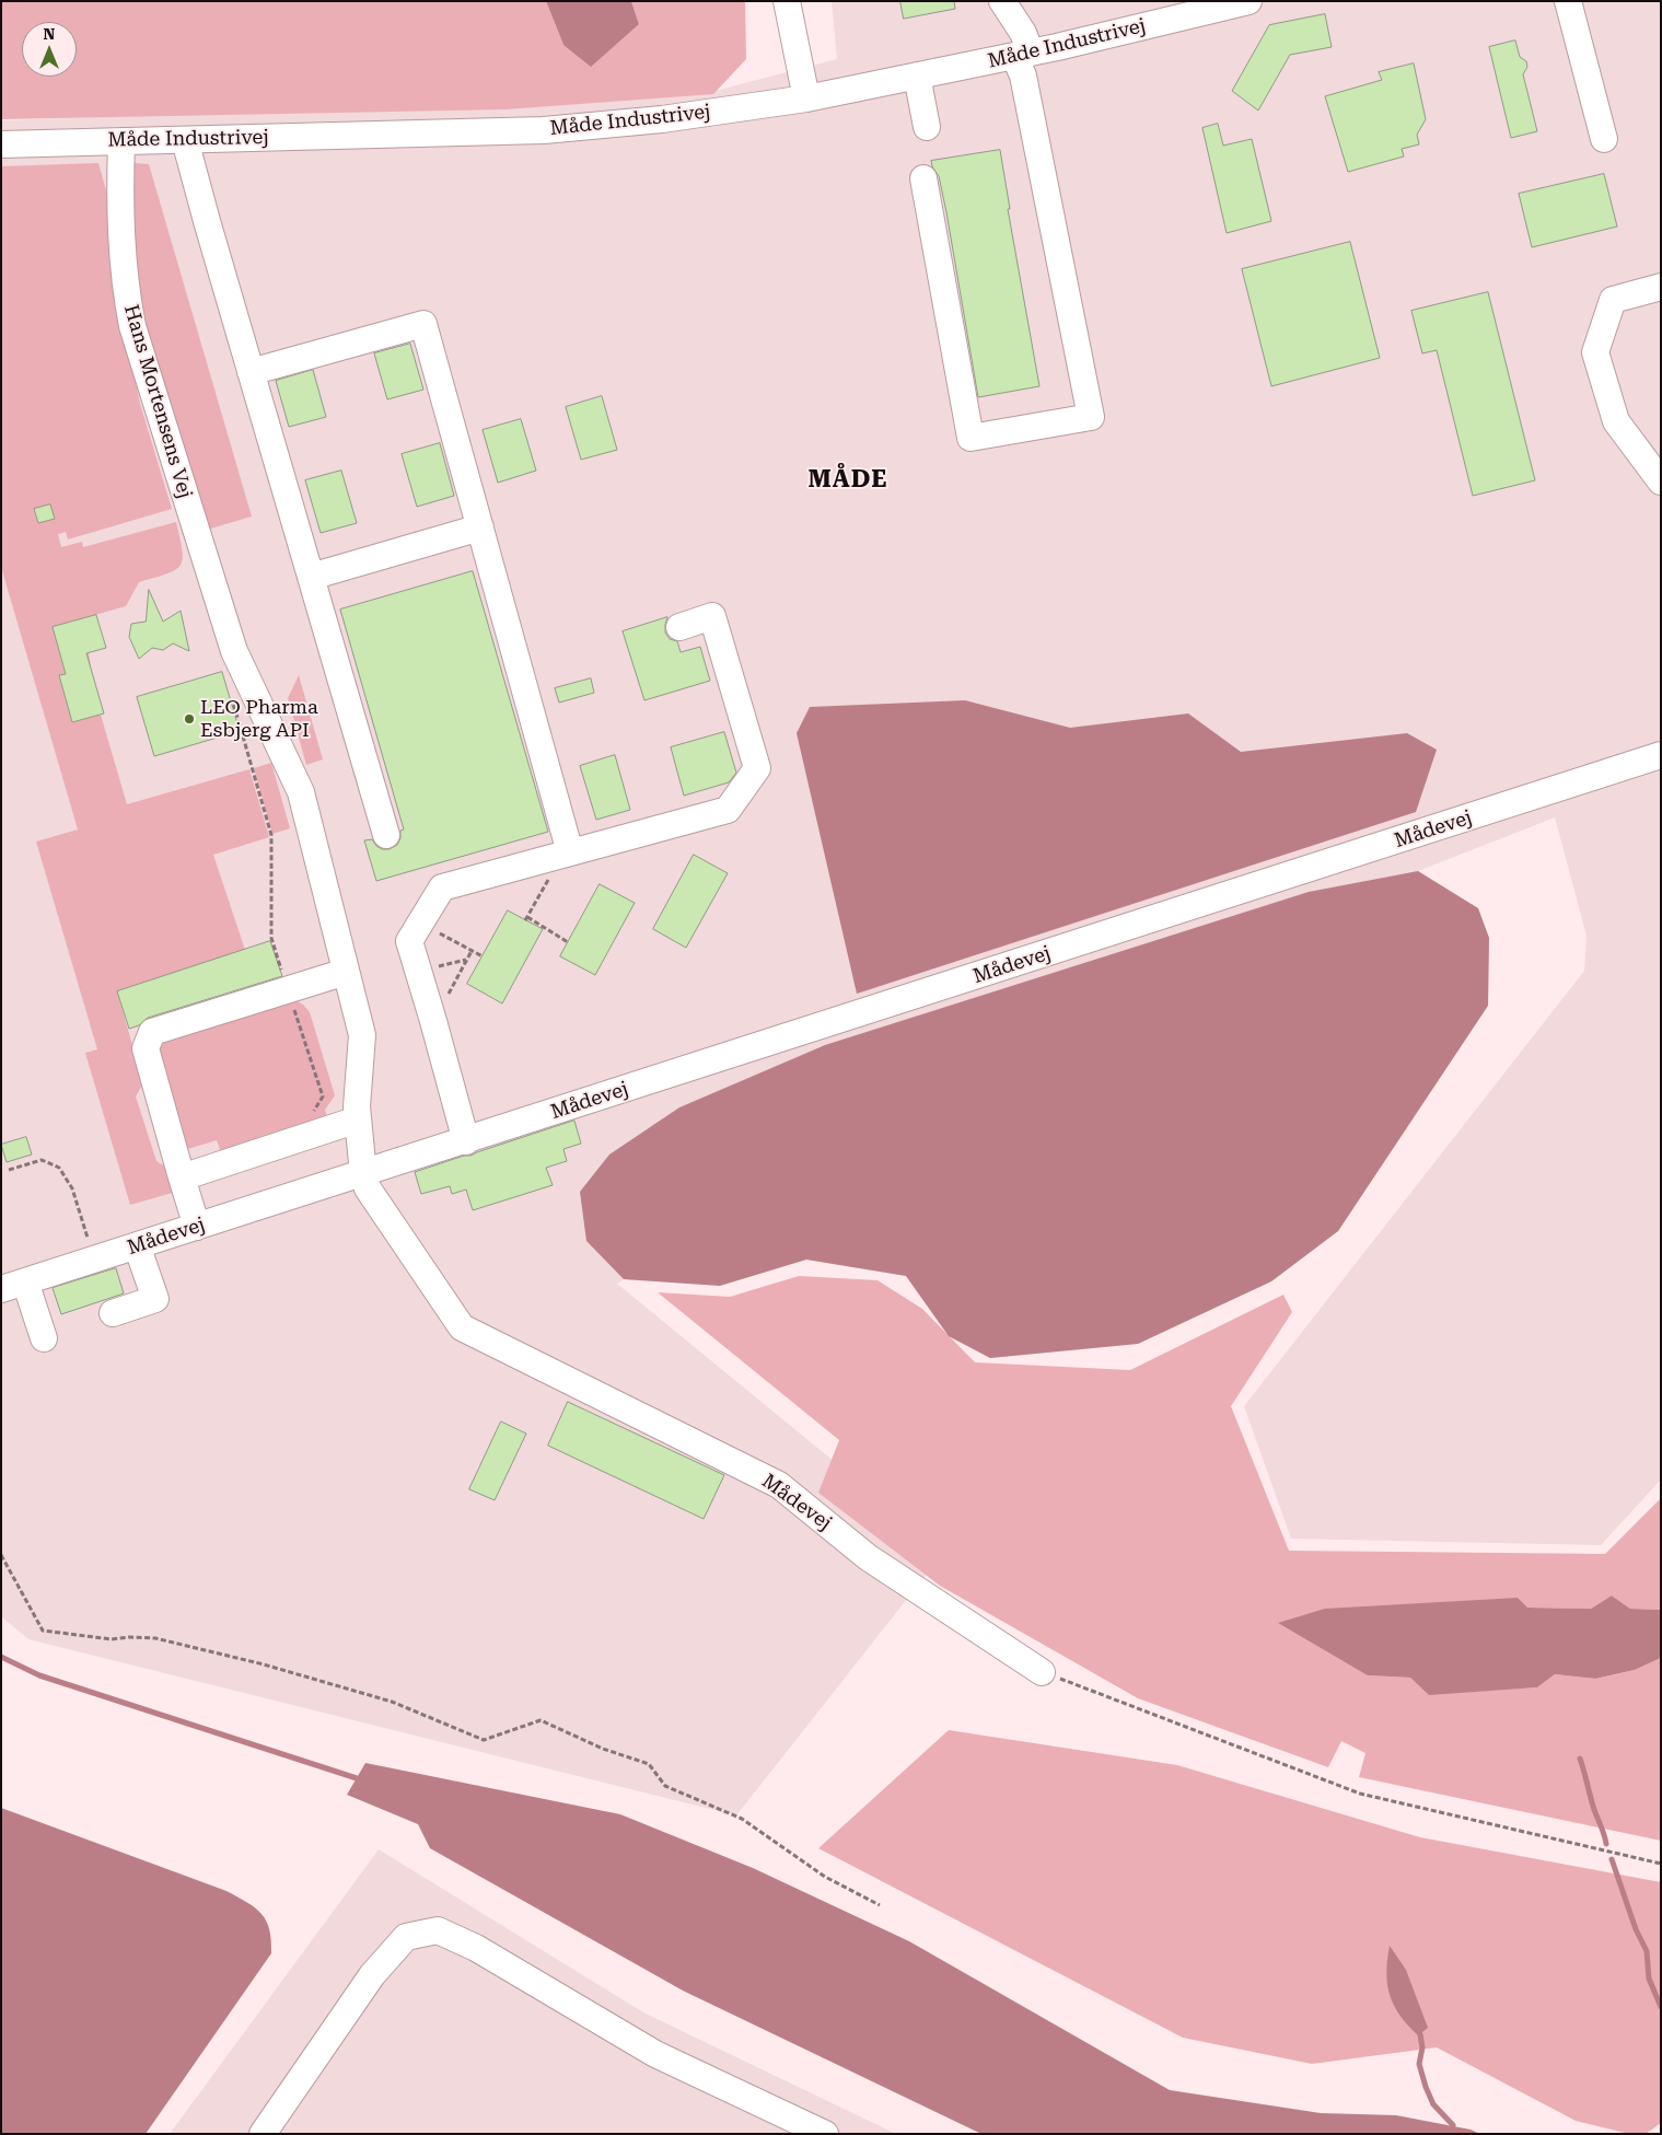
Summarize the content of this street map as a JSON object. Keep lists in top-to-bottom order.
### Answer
{
  "streets": {
    "street": ["Måde Industrivej", "Hans Mortensens Vej", "Mådevej"]
  },
  "crossings": [
    ["Måde Industrivej", "Hans Mortensens Vej"],
    ["Hans Mortensens Vej", "Mådevej"]
  ],
  "districts": ["MÅDE"],
  "places": ["LEO Pharma Esbjerg API"],
  "north": "top"
}
